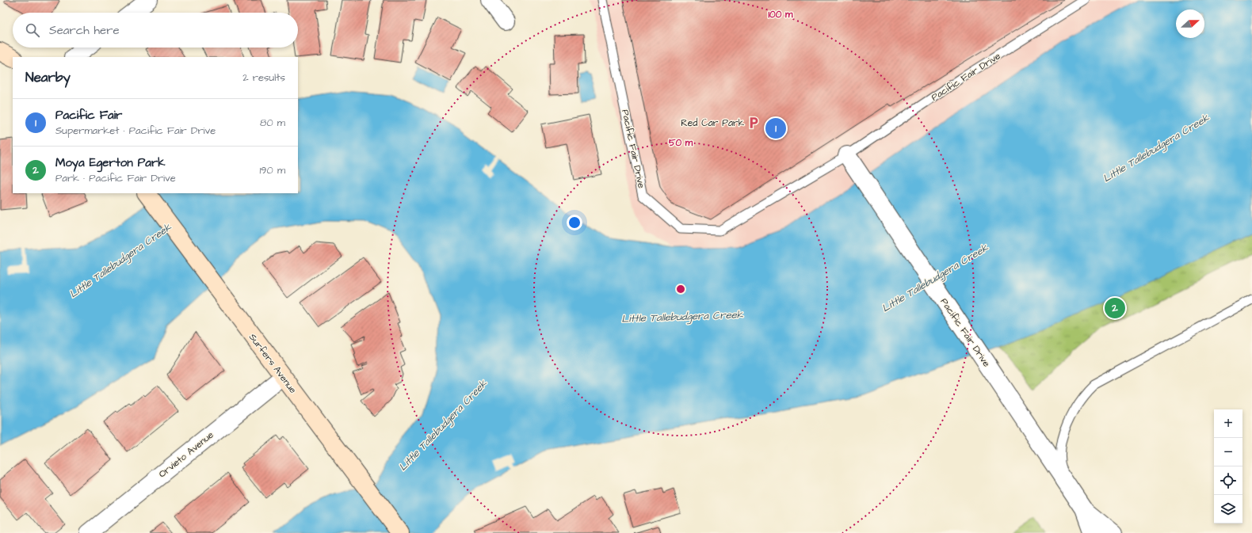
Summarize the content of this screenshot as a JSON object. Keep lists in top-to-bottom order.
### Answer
{
  "streets": {
    "street": ["Pacific Fair Drive", "Surfers Avenue", "Orvieto Avenue"]
  },
  "crossings": [
    ["Surfers Avenue", "Orvieto Avenue"]
  ],
  "water": ["Little Tallebudgera Creek"],
  "places": {
    "parking": ["Red Car Park"]
  },
  "north": "right",
  "page": {
    "search": "Search here",
    "heading": ["Nearby", "2 results"],
    "list": [
      {
        "mark": "1",
        "name": "Pacific Fair",
        "note": "Supermarket · Pacific Fair Drive",
        "value": "80 m"
      },
      {
        "mark": "2",
        "name": "Moya Egerton Park",
        "note": "Park · Pacific Fair Drive",
        "value": "190 m"
      }
    ],
    "pins": ["1", "2"],
    "map_buttons": ["+", "−"]
  },
  "rings": ["100 m", "50 m"]
}
